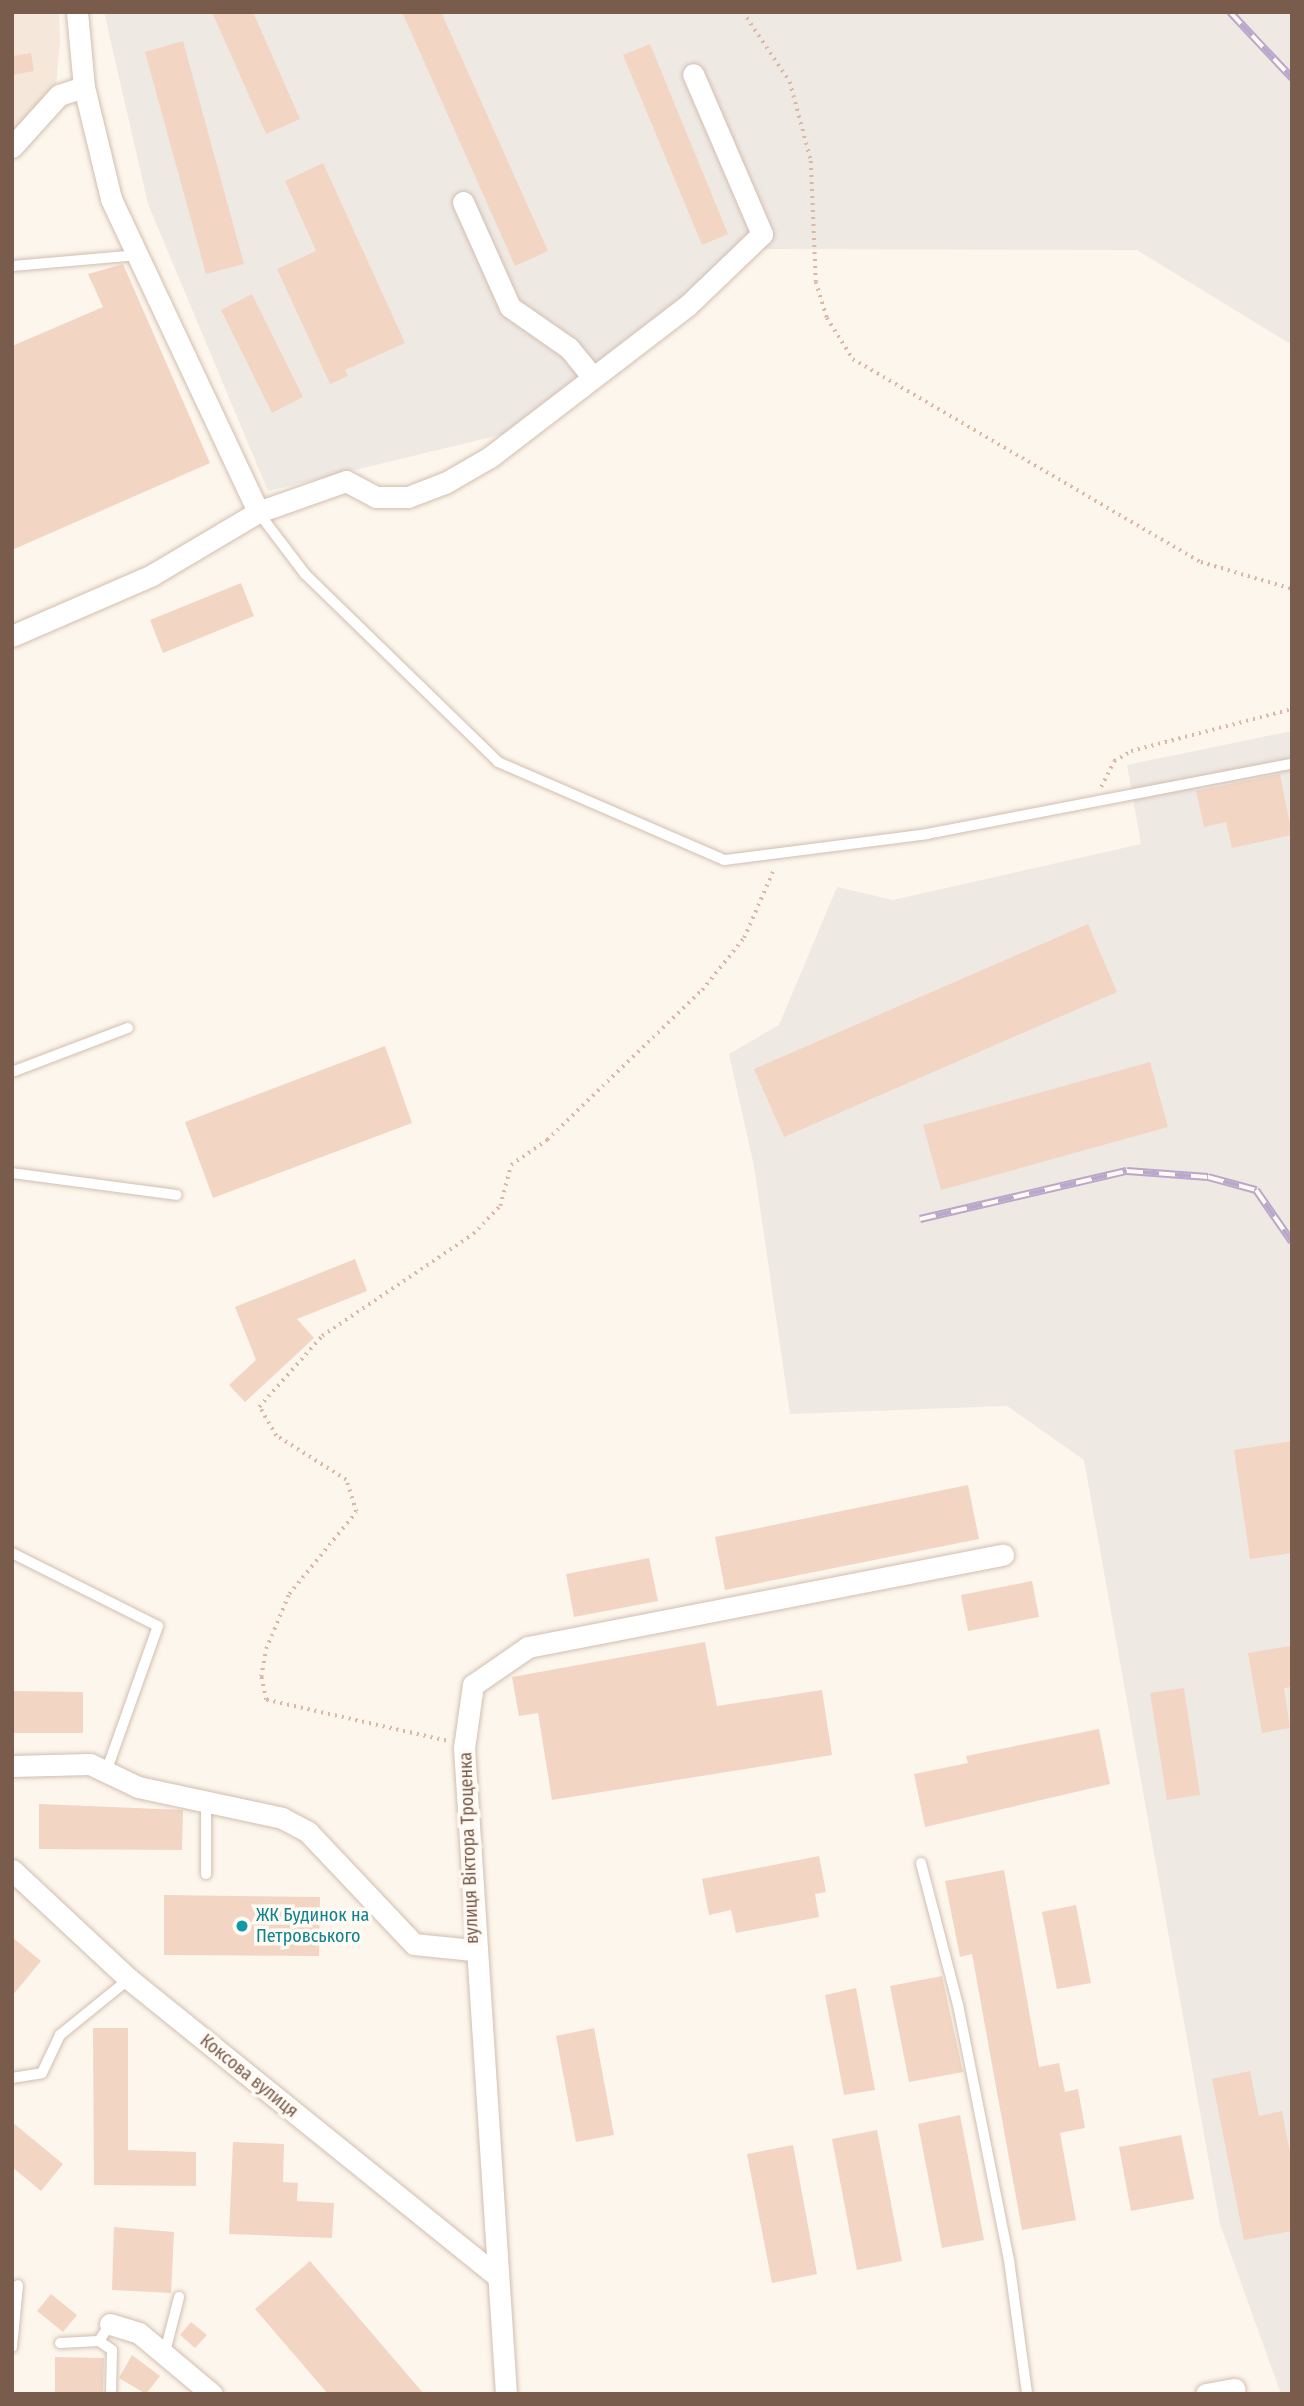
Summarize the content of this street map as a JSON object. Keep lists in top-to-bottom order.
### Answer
{
  "streets": {
    "street": ["вулиця Віктора Троценка", "Коксова вулиця"]
  },
  "crossings": [
    ["вулиця Віктора Троценка", "Коксова вулиця"]
  ],
  "places": ["ЖК Будинок на Петровського"]
}
